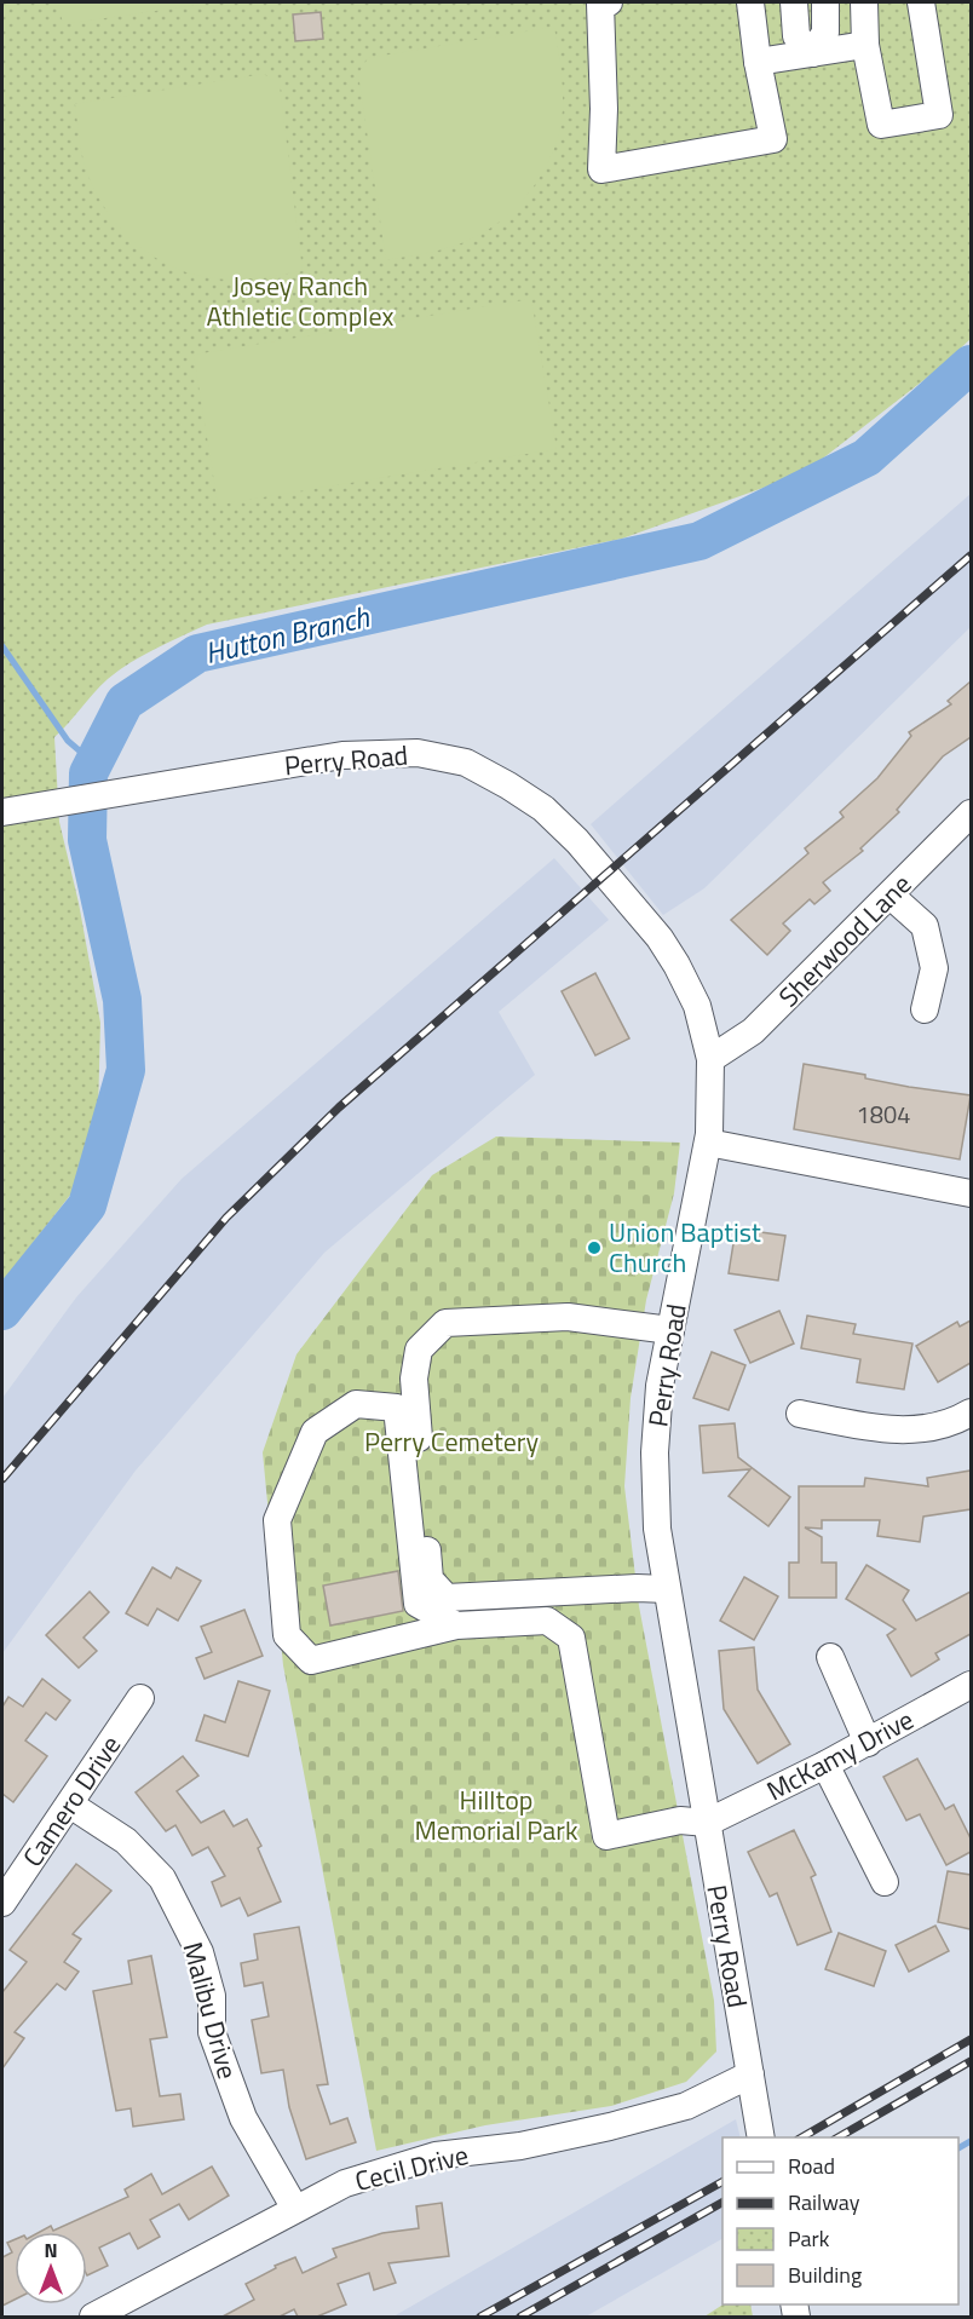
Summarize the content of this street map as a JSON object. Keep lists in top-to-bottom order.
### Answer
{
  "streets": {
    "street": [
      "Perry Road",
      "Sherwood Lane",
      "McKamy Drive",
      "Camero Drive",
      "Malibu Drive",
      "Cecil Drive"
    ]
  },
  "crossings": [
    ["Perry Road", "Sherwood Lane"],
    ["Perry Road", "McKamy Drive"],
    ["Perry Road", "Cecil Drive"],
    ["Camero Drive", "Malibu Drive"],
    ["Malibu Drive", "Cecil Drive"]
  ],
  "water": ["Hutton Branch"],
  "parks": ["Josey Ranch Athletic Complex", "Perry Cemetery", "Hilltop Memorial Park"],
  "places": ["Union Baptist Church"],
  "house_numbers": ["1804"],
  "legend": [
    "Road",
    "Railway",
    "Park",
    "Building"
  ],
  "north": "top"
}
